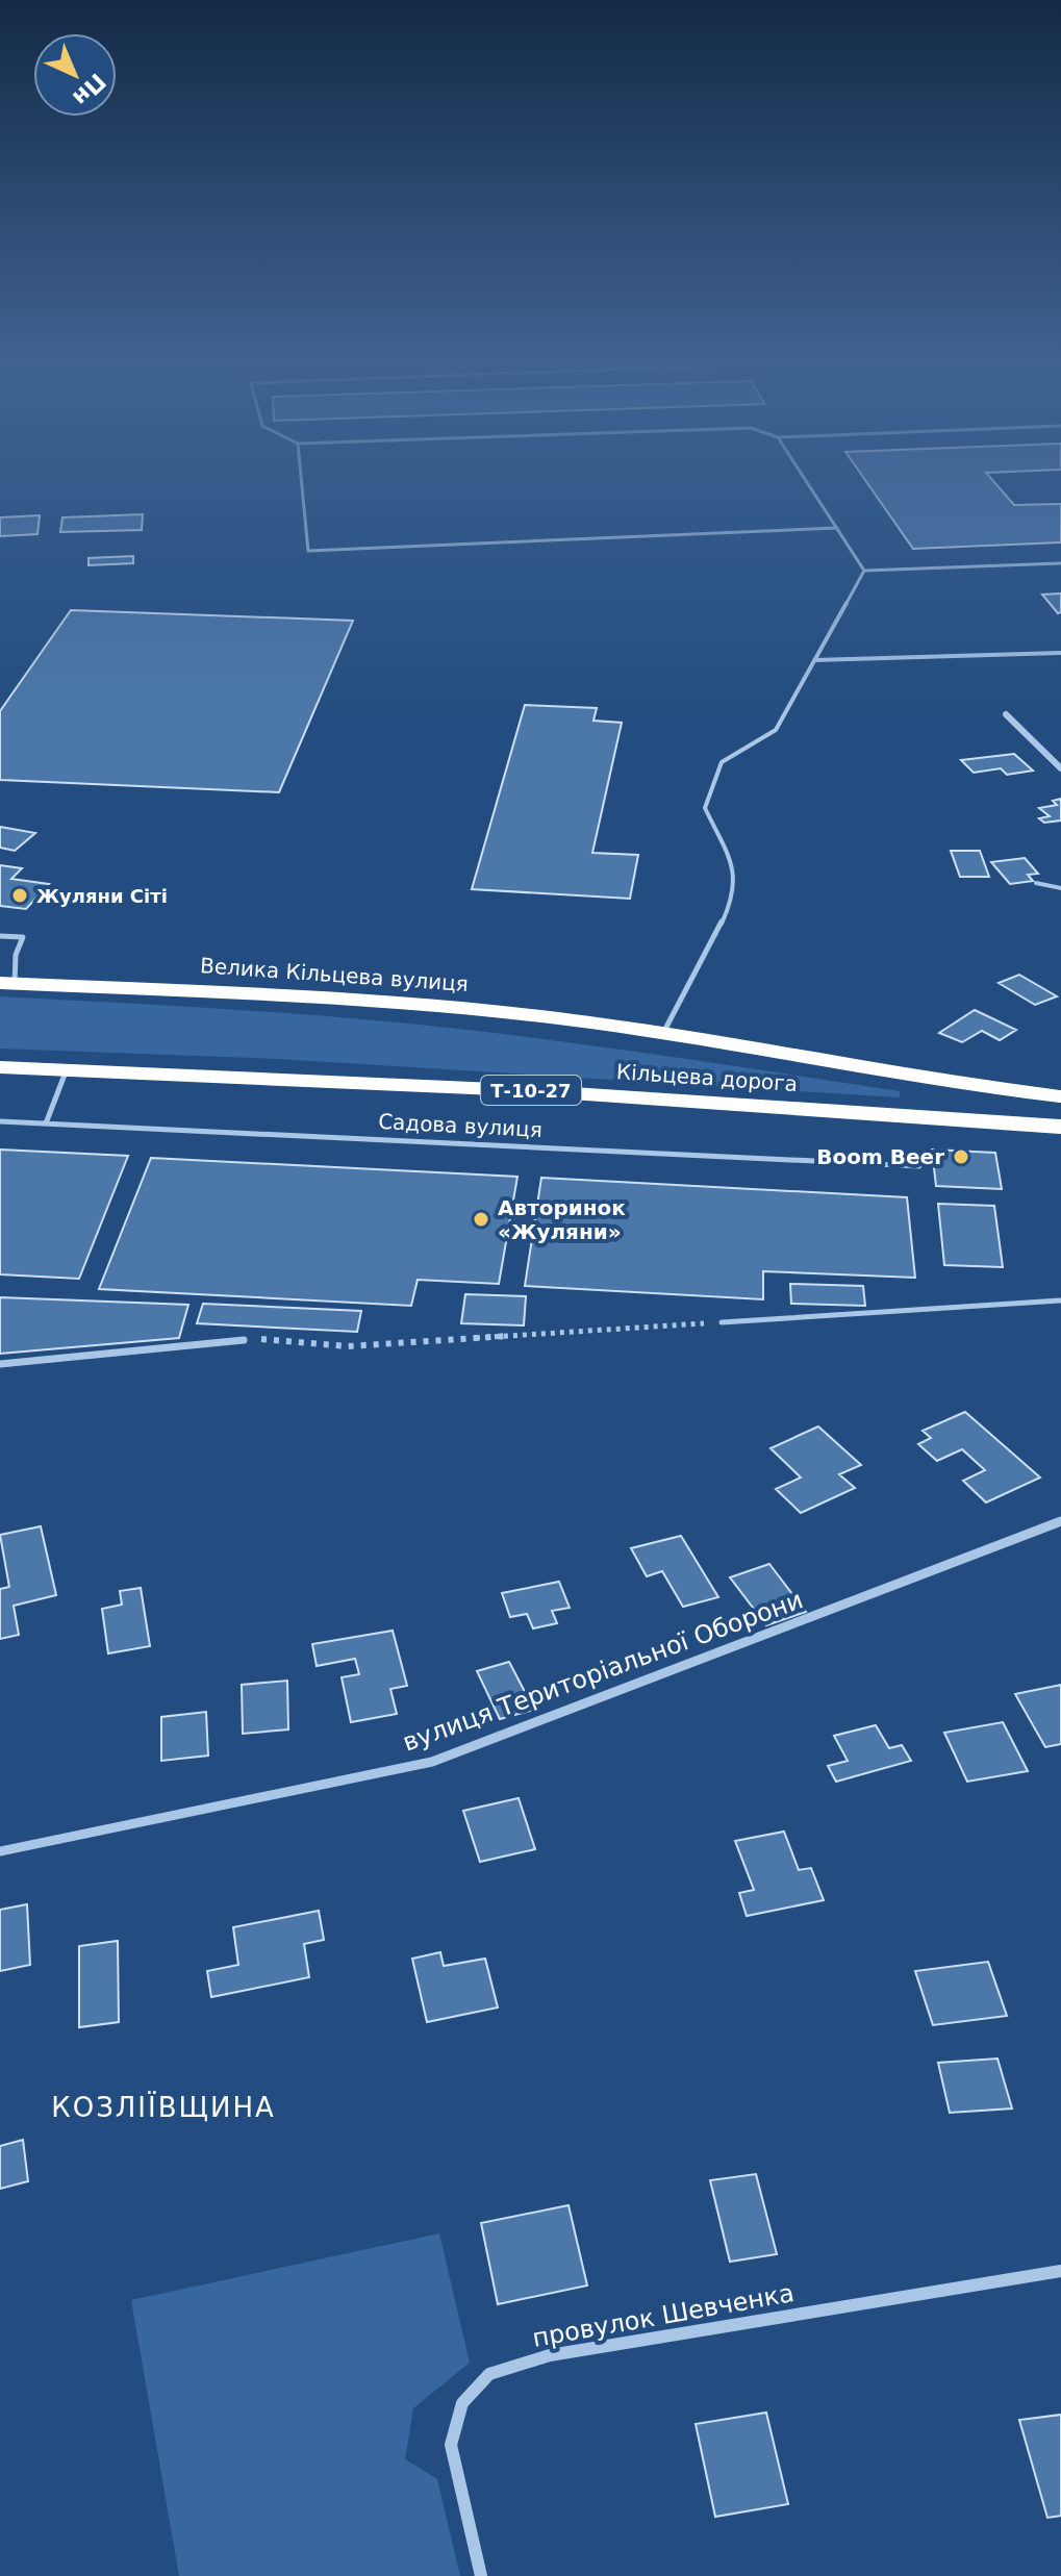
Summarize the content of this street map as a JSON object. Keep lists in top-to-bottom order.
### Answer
{
  "streets": {
    "highway": ["Велика Кільцева вулиця", "Кільцева дорога", "Т-10-27"],
    "street": ["вулиця Територіальної Оборони", "провулок Шевченка"],
    "lane": ["Садова вулиця"]
  },
  "crossings": [
    ["Велика Кільцева вулиця", "Кільцева дорога"]
  ],
  "districts": ["КОЗЛІЇВЩИНА"],
  "places": ["Жуляни Сіті", "Boom Beer", "Авторинок «Жуляни»"],
  "north": "bottom right"
}
